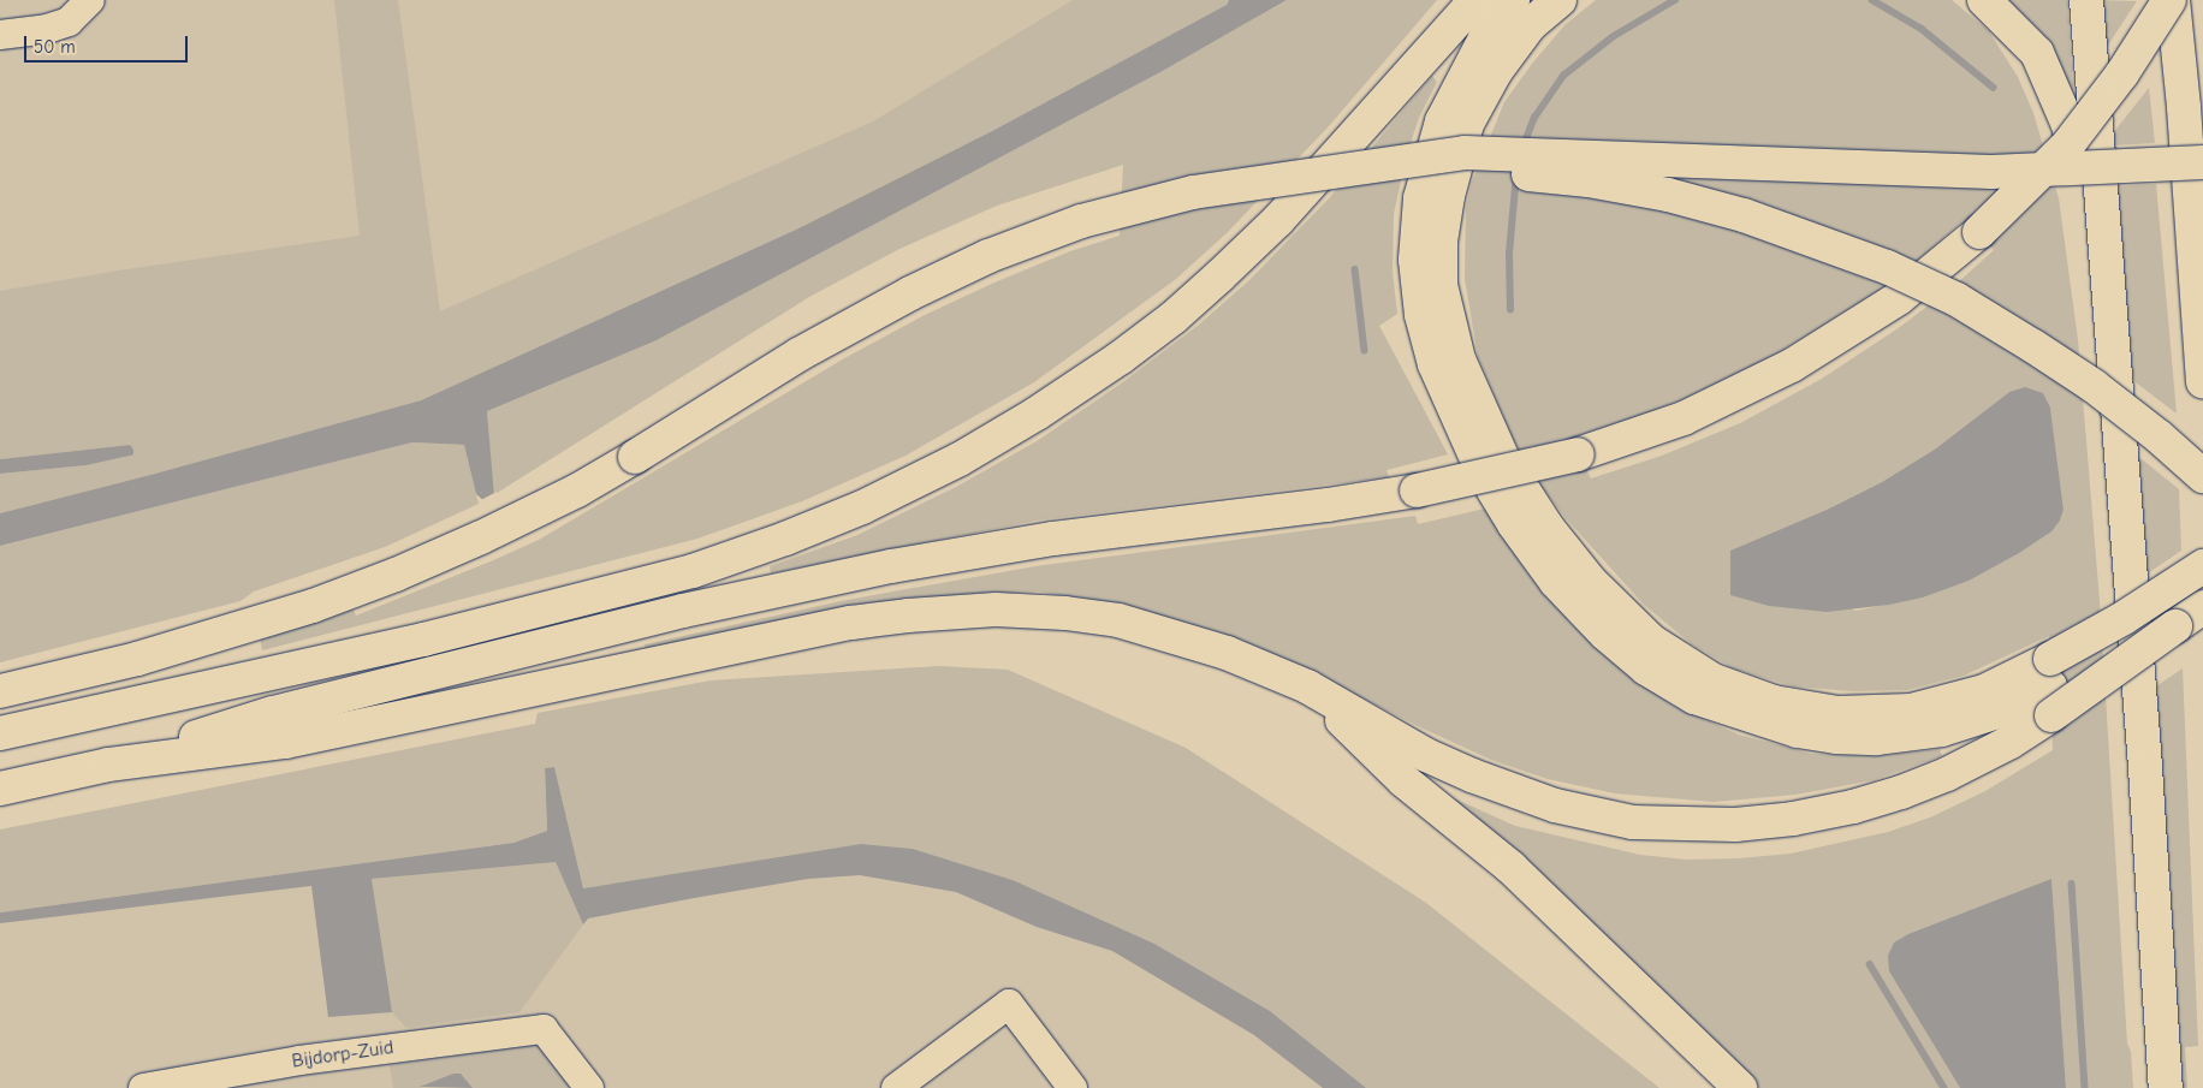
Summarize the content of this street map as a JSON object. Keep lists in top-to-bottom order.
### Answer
{
  "streets": {
    "street": ["Bijdorp-Zuid"]
  },
  "scale_bar": "50 m"
}
